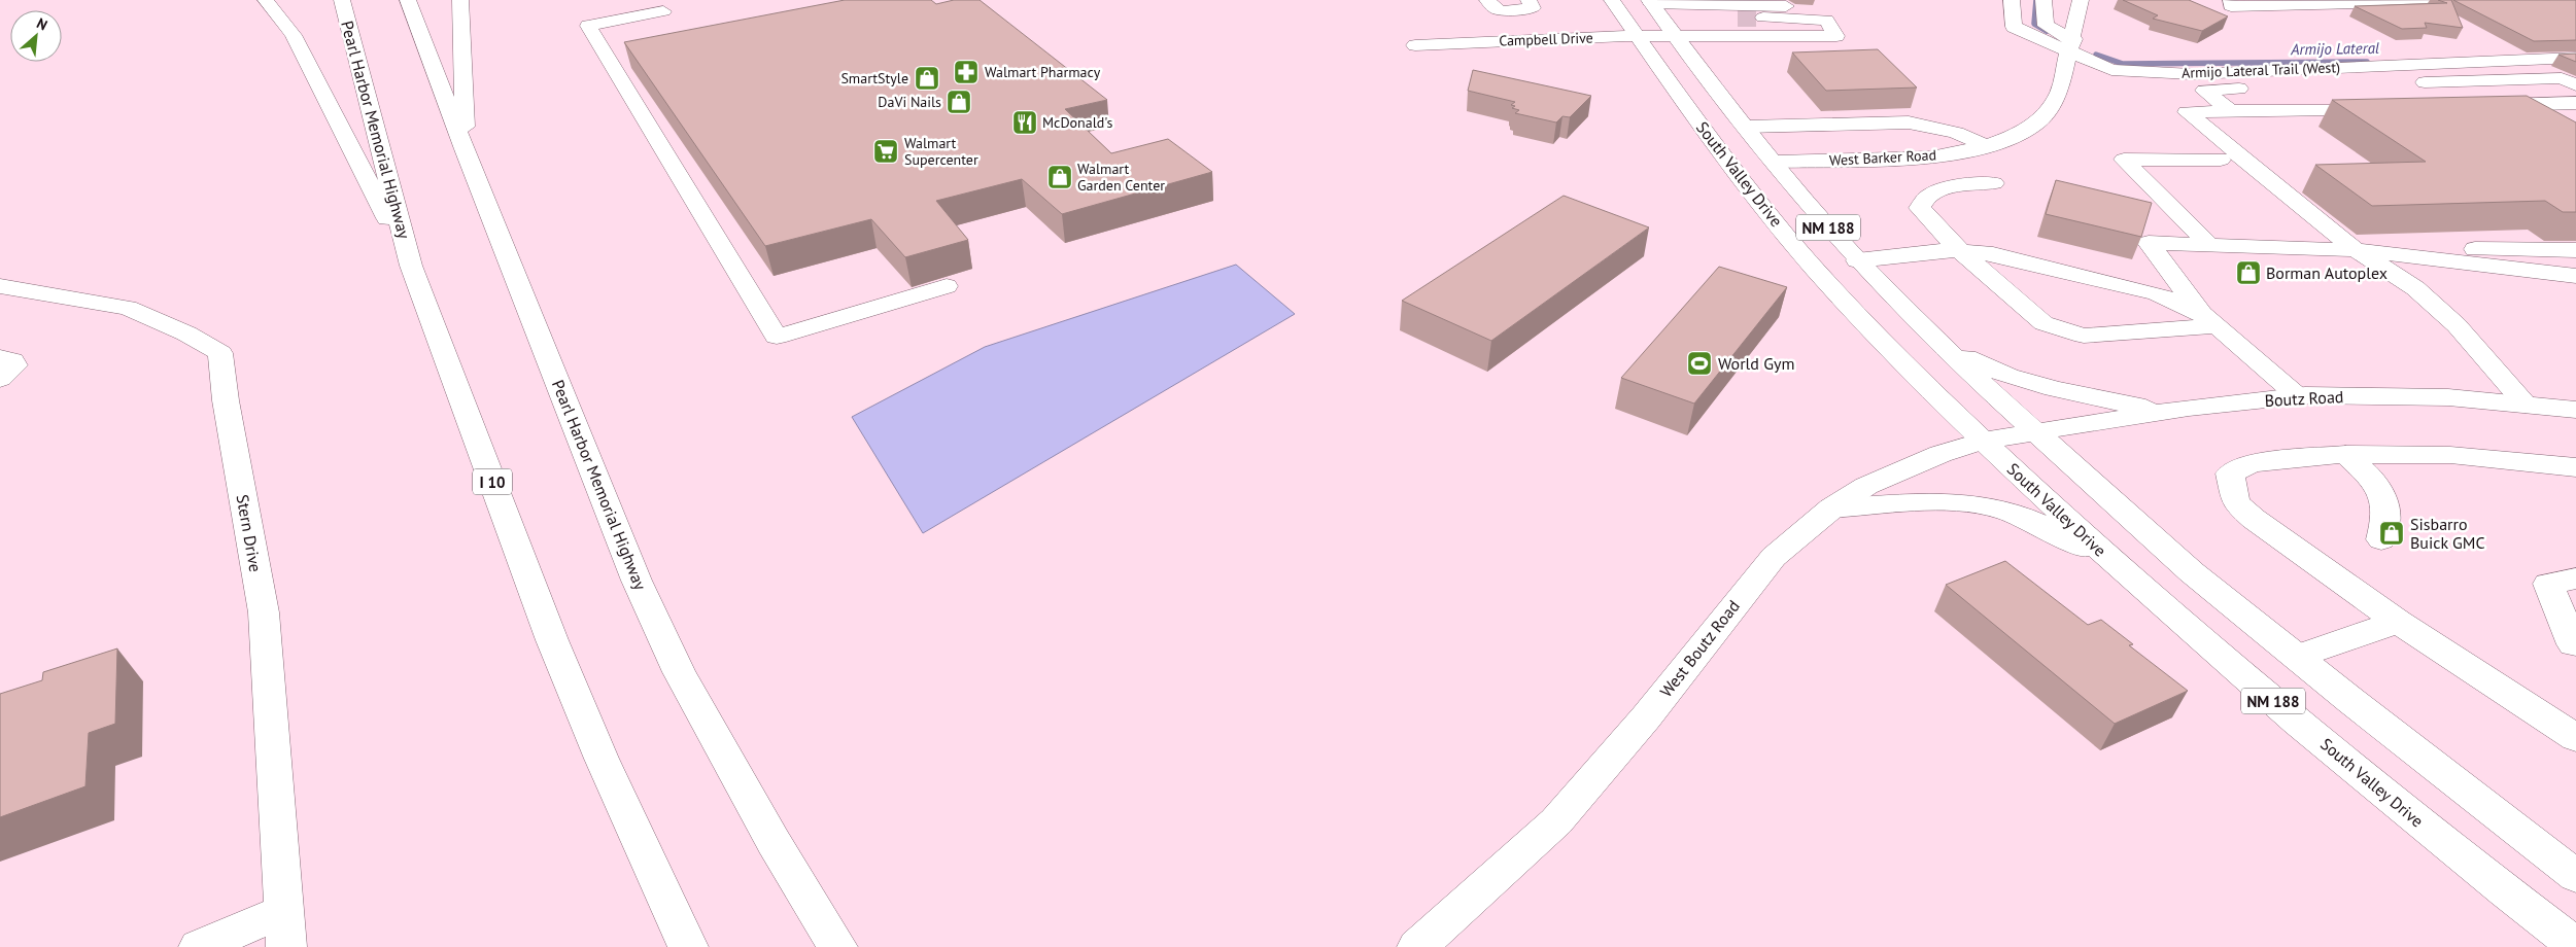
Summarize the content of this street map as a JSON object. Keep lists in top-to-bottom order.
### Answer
{
  "streets": {
    "main road": [
      "Campbell Drive",
      "Armijo Lateral Trail (West)",
      "Pearl Harbor Memorial Highway",
      "West Barker Road",
      "South Valley Drive",
      "NM 188",
      "Boutz Road",
      "I 10",
      "Stern Drive",
      "West Boutz Road"
    ]
  },
  "crossings": [
    ["Campbell Drive", "South Valley Drive"],
    ["Armijo Lateral Trail (West)", "West Barker Road"],
    ["West Barker Road", "South Valley Drive"],
    ["South Valley Drive", "Boutz Road"],
    ["South Valley Drive", "West Boutz Road"],
    ["Boutz Road", "West Boutz Road"]
  ],
  "water": ["Armijo Lateral"],
  "places": {
    "pharmacy": ["Walmart Pharmacy"],
    "shop": [
      "SmartStyle",
      "DaVi Nails",
      "Walmart Garden Center",
      "Borman Autoplex",
      "Sisbarro Buick GMC"
    ],
    "restaurant": ["McDonald's"],
    "supermarket": ["Walmart Supercenter"],
    "sports": ["World Gym"]
  },
  "north": "top right"
}
